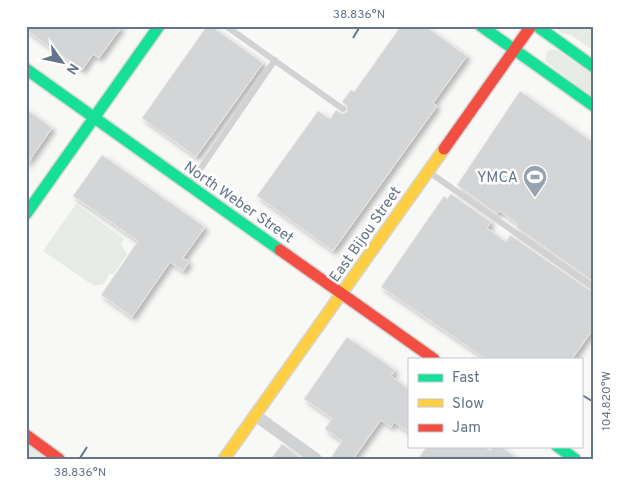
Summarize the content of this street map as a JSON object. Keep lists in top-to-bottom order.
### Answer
{
  "streets": {
    "main road": ["North Weber Street", "East Bijou Street"]
  },
  "crossings": [
    ["North Weber Street", "East Bijou Street"]
  ],
  "places": {
    "sports": ["YMCA"]
  },
  "legend": ["Fast", "Slow", "Jam"],
  "north": "bottom right",
  "coordinates": ["38.836°N", "104.820°W"]
}
